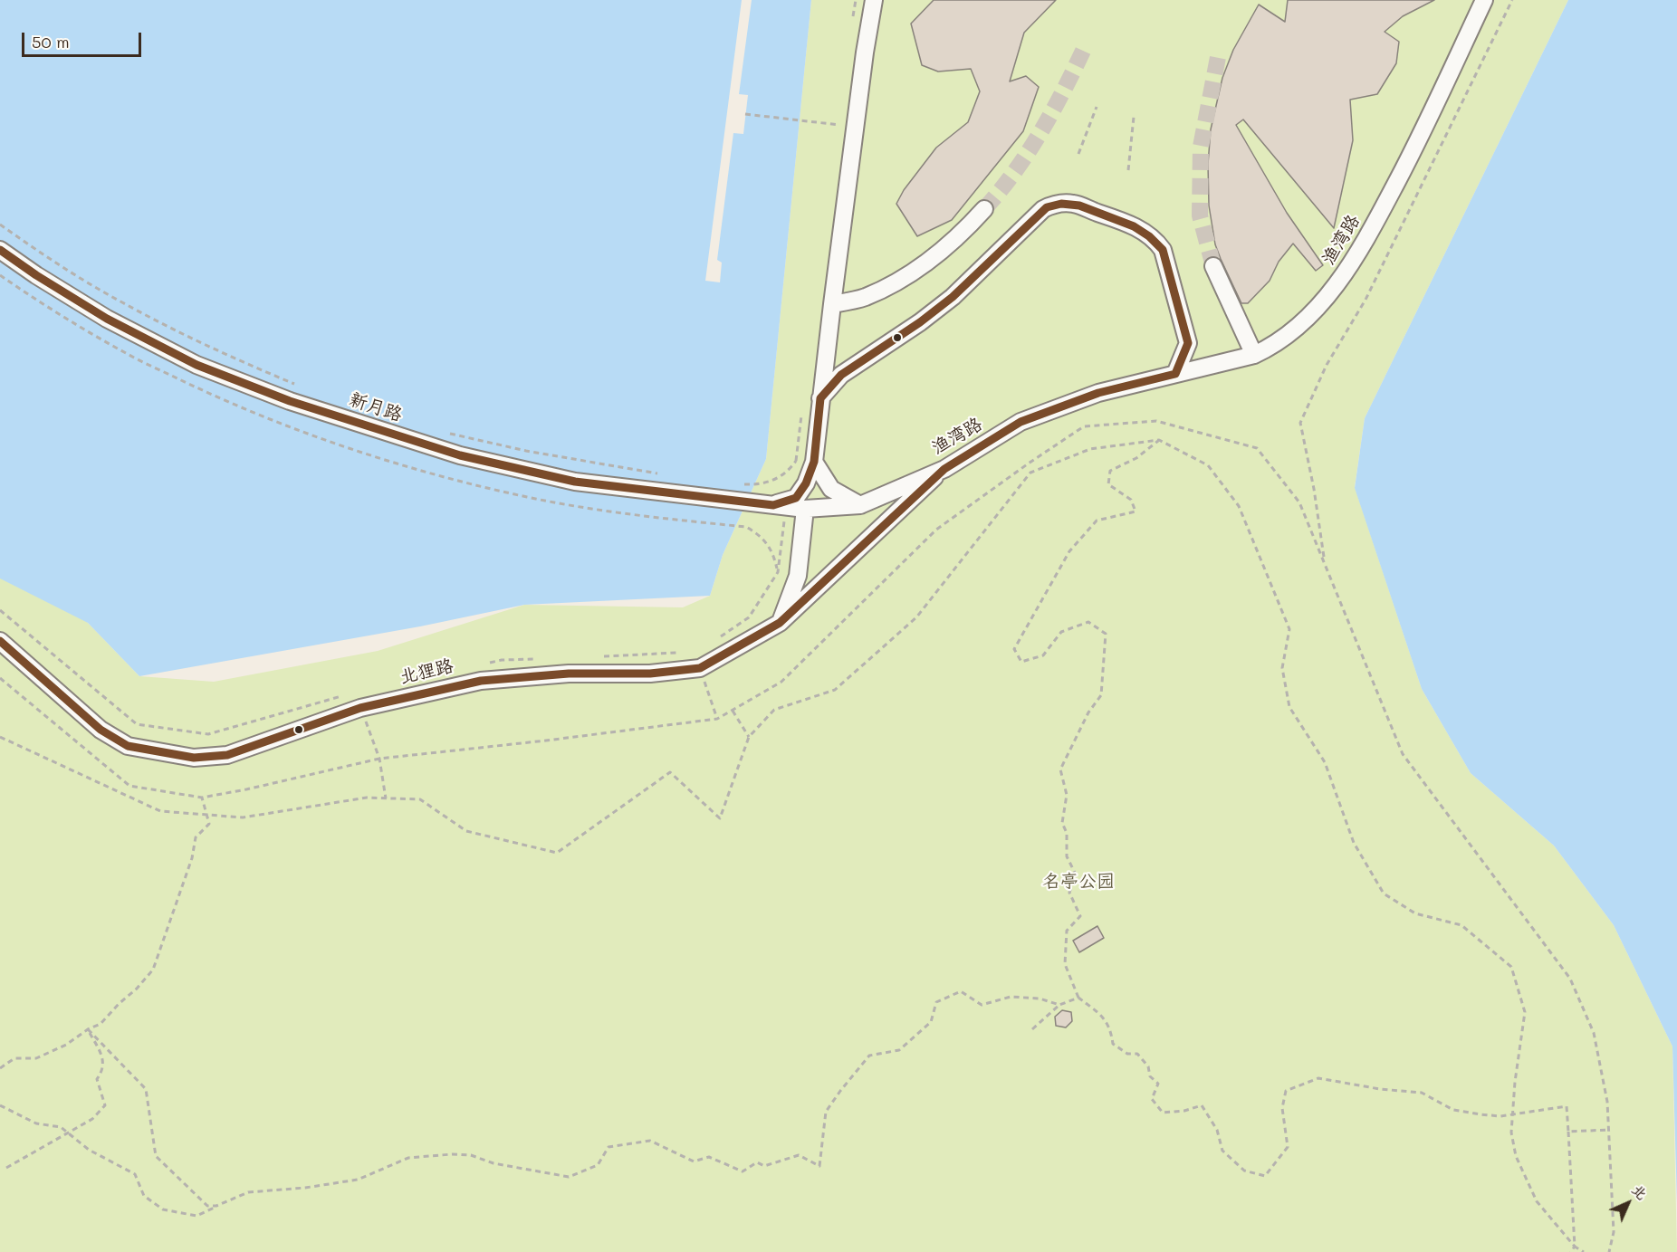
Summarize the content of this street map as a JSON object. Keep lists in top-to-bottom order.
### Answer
{
  "streets": {
    "street": ["渔湾路", "新月路", "北狸路"]
  },
  "crossings": [
    ["渔湾路", "新月路"],
    ["渔湾路", "北狸路"]
  ],
  "parks": ["名亭公园"],
  "scale_bar": "50 m",
  "north": "top right"
}
